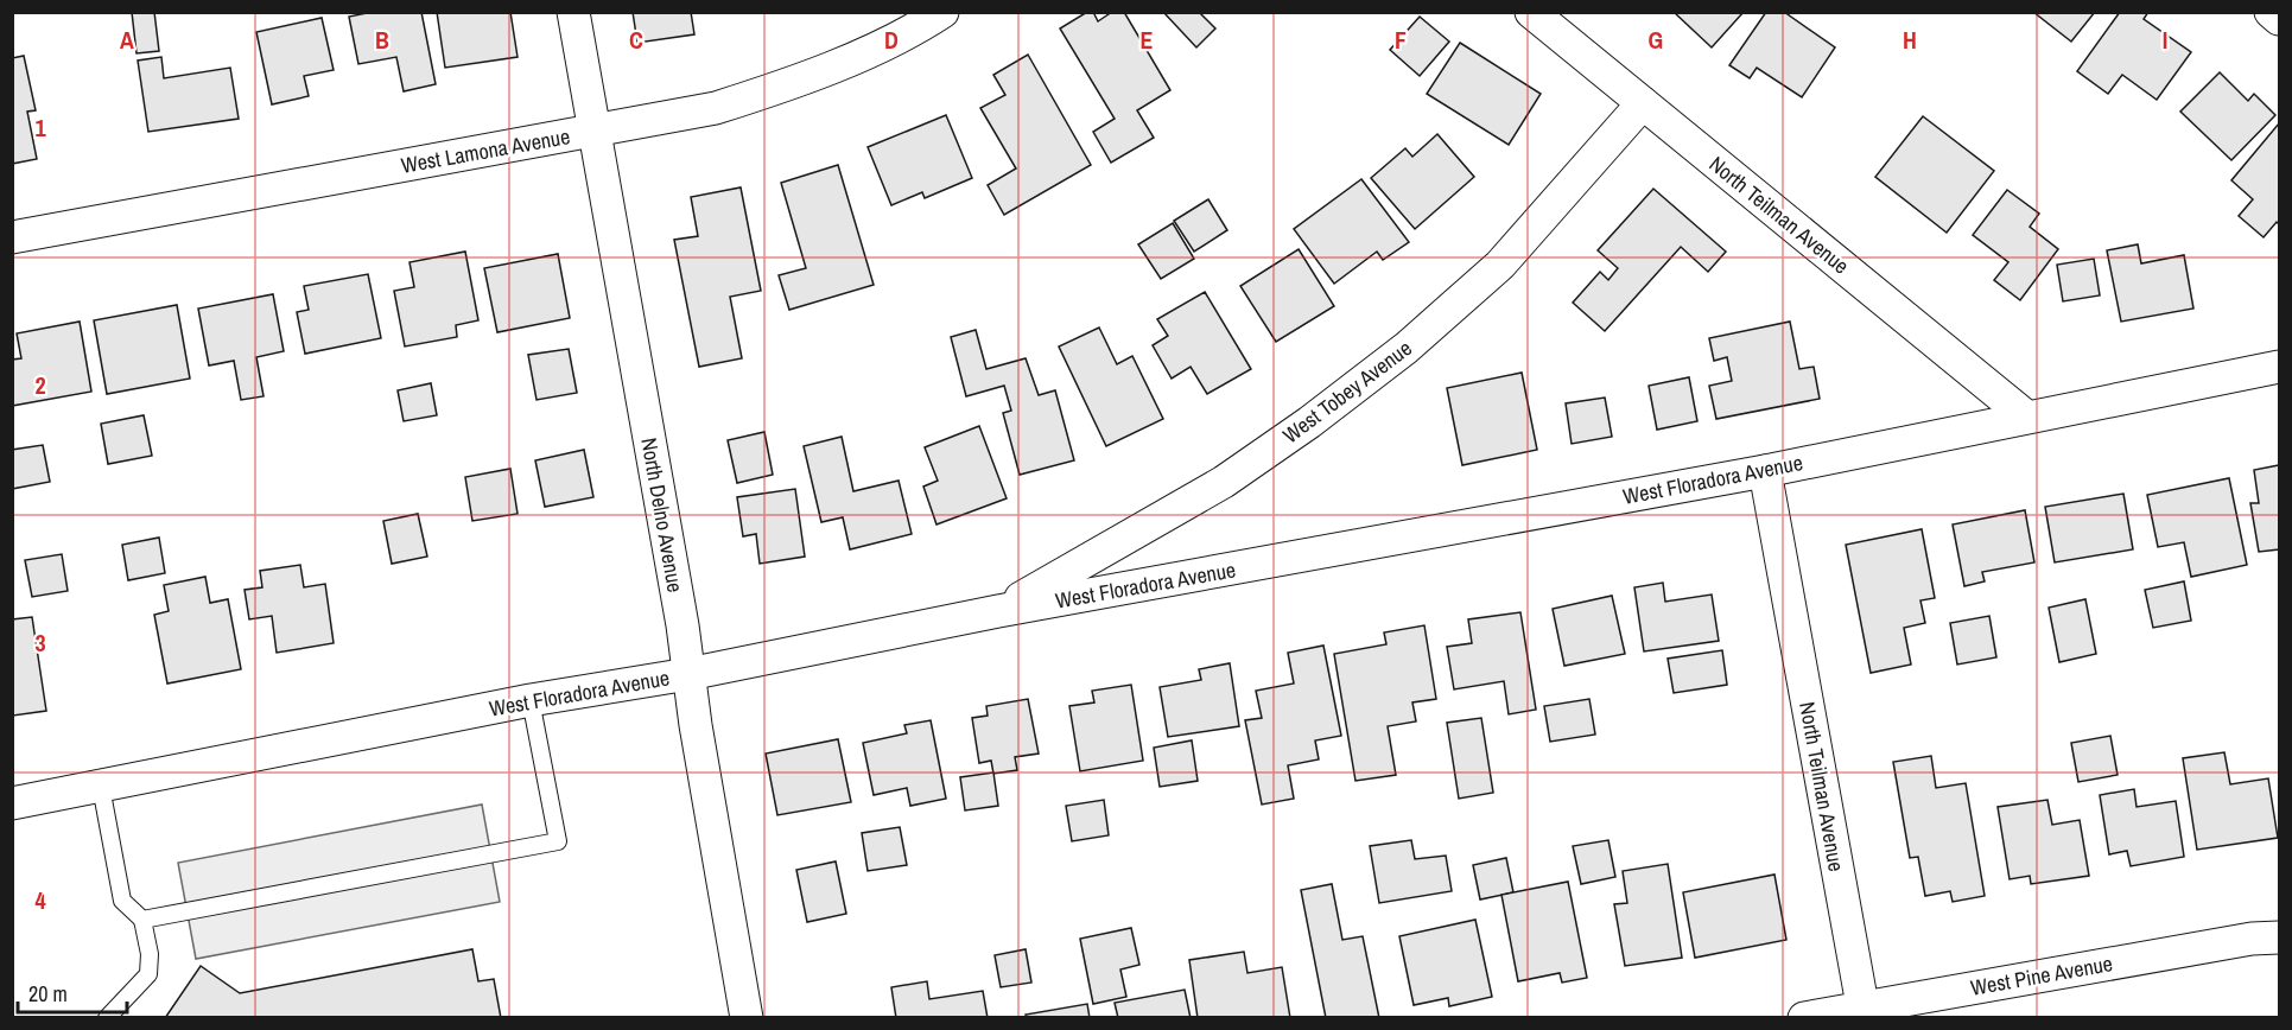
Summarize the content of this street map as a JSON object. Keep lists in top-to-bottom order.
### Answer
{
  "streets": {
    "street": [
      "West Lamona Avenue",
      "North Teilman Avenue",
      "West Tobey Avenue",
      "West Floradora Avenue",
      "North Delno Avenue",
      "West Pine Avenue"
    ]
  },
  "crossings": [
    ["West Lamona Avenue", "North Delno Avenue"],
    ["North Teilman Avenue", "West Tobey Avenue"],
    ["North Teilman Avenue", "West Floradora Avenue"],
    ["North Teilman Avenue", "West Pine Avenue"],
    ["West Tobey Avenue", "West Floradora Avenue"],
    ["West Floradora Avenue", "North Delno Avenue"]
  ],
  "scale_bar": "20 m",
  "grid": {
    "columns": [
      "A",
      "B",
      "C",
      "D",
      "E",
      "F",
      "G",
      "H",
      "I"
    ],
    "rows": [
      "1",
      "2",
      "3",
      "4"
    ]
  }
}
